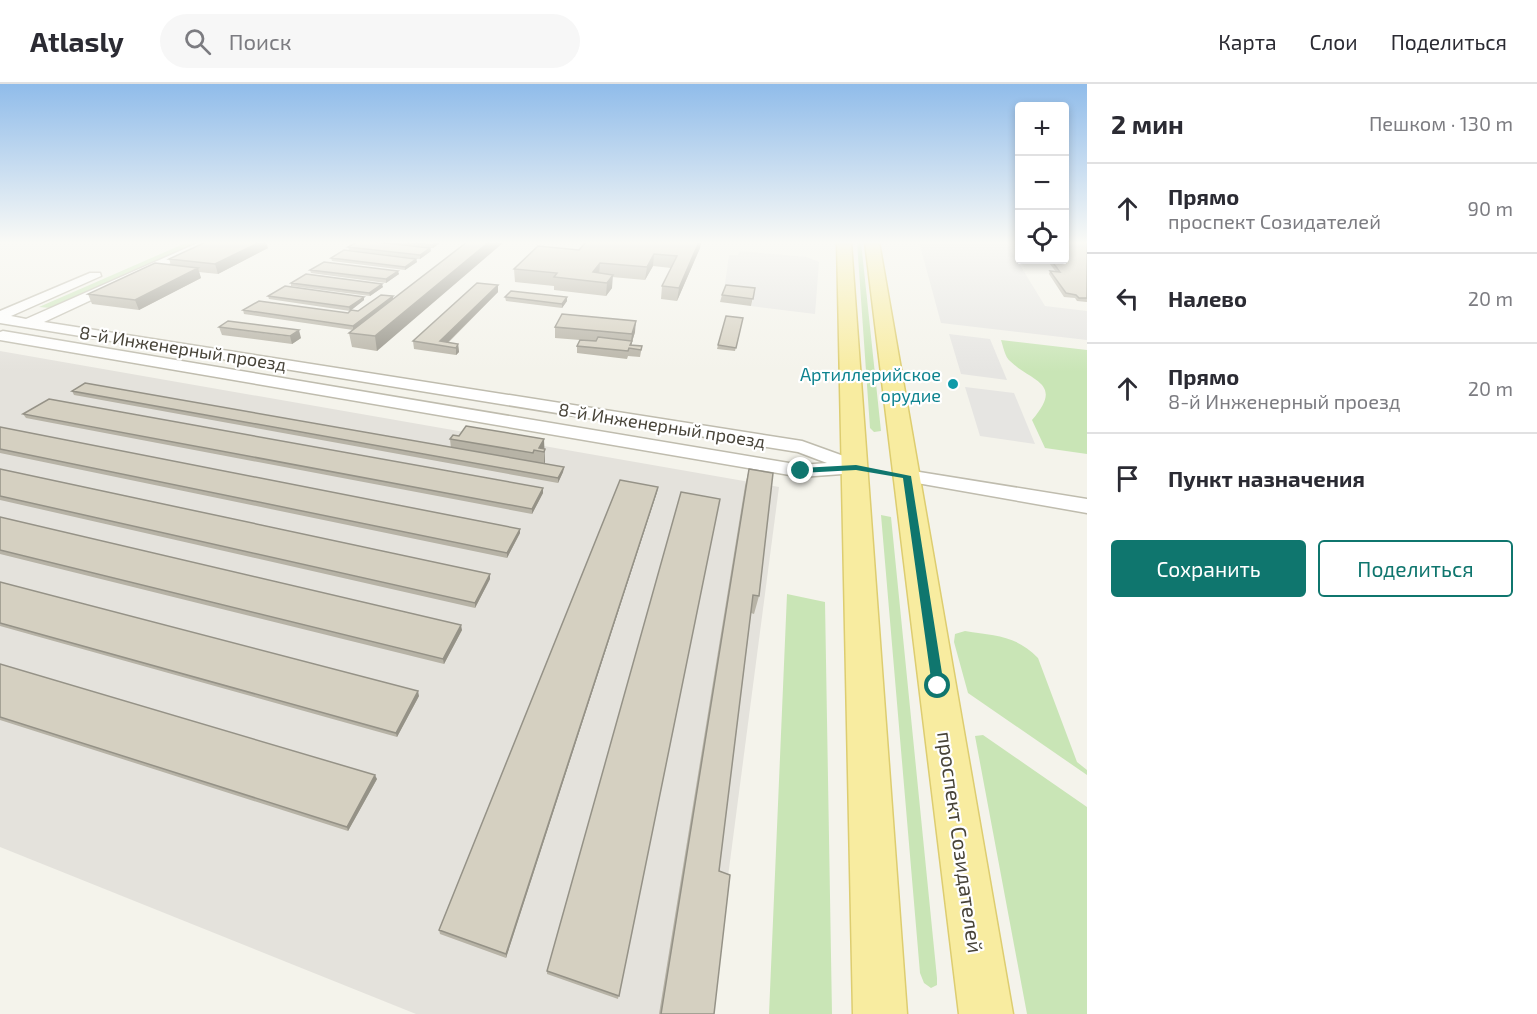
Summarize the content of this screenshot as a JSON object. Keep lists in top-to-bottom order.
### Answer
{
  "streets": {
    "main road": ["проспект Созидателей"],
    "street": ["8-й Инженерный проезд"]
  },
  "crossings": [
    ["8-й Инженерный проезд", "проспект Созидателей"]
  ],
  "places": ["Артиллерийское орудие"],
  "page": {
    "header": "Atlasly",
    "search": "Поиск",
    "nav": ["Карта", "Слои", "Поделиться"],
    "heading": ["2 мин", "Пешком · 130 m"],
    "map_buttons": ["+", "−"],
    "list": [
      ["Прямо", "проспект Созидателей", "90 m"],
      ["Налево", "20 m"],
      ["Прямо", "8-й Инженерный проезд", "20 m"],
      "Пункт назначения"
    ],
    "buttons": ["Сохранить", "Поделиться"]
  }
}
